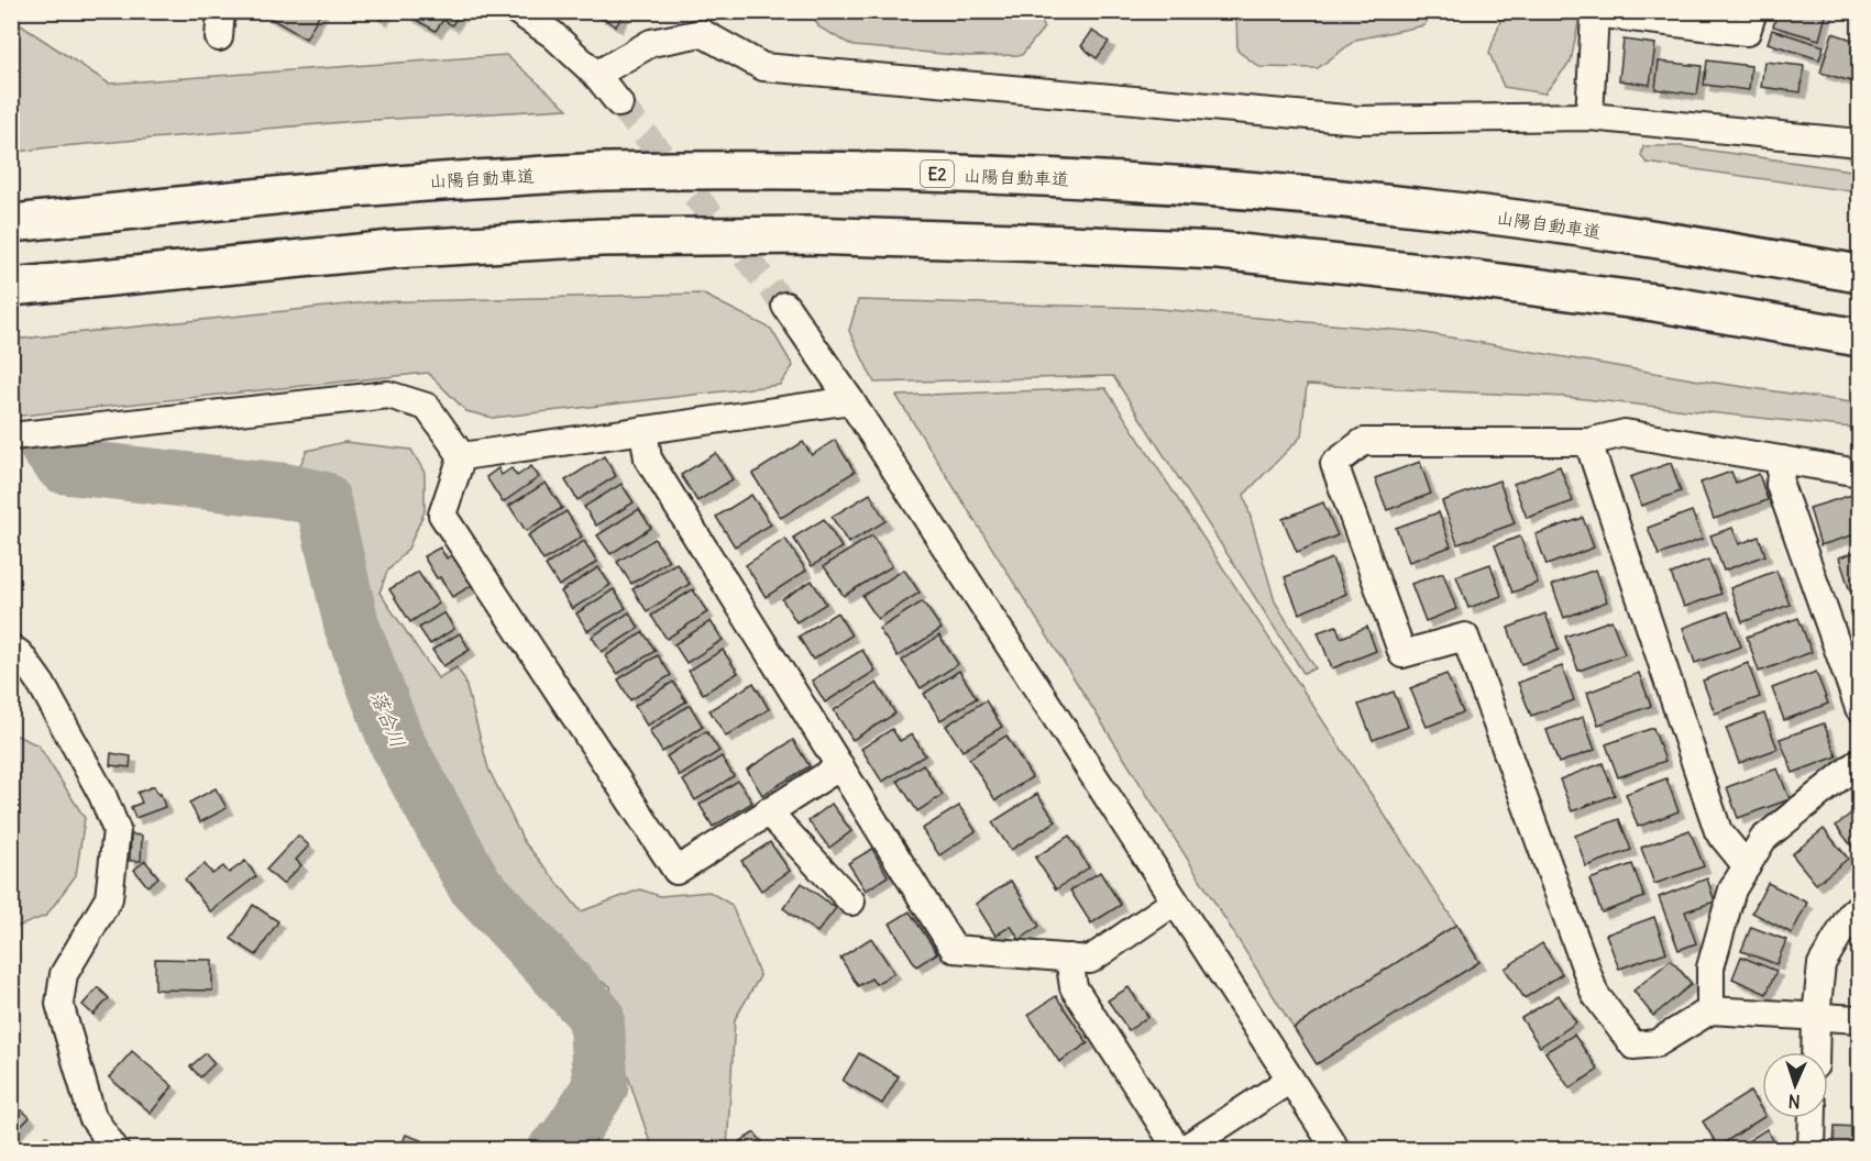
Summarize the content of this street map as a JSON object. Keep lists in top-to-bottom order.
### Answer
{
  "streets": {
    "highway": ["E2", "山陽自動車道"]
  },
  "water": ["落合川"],
  "north": "bottom"
}
